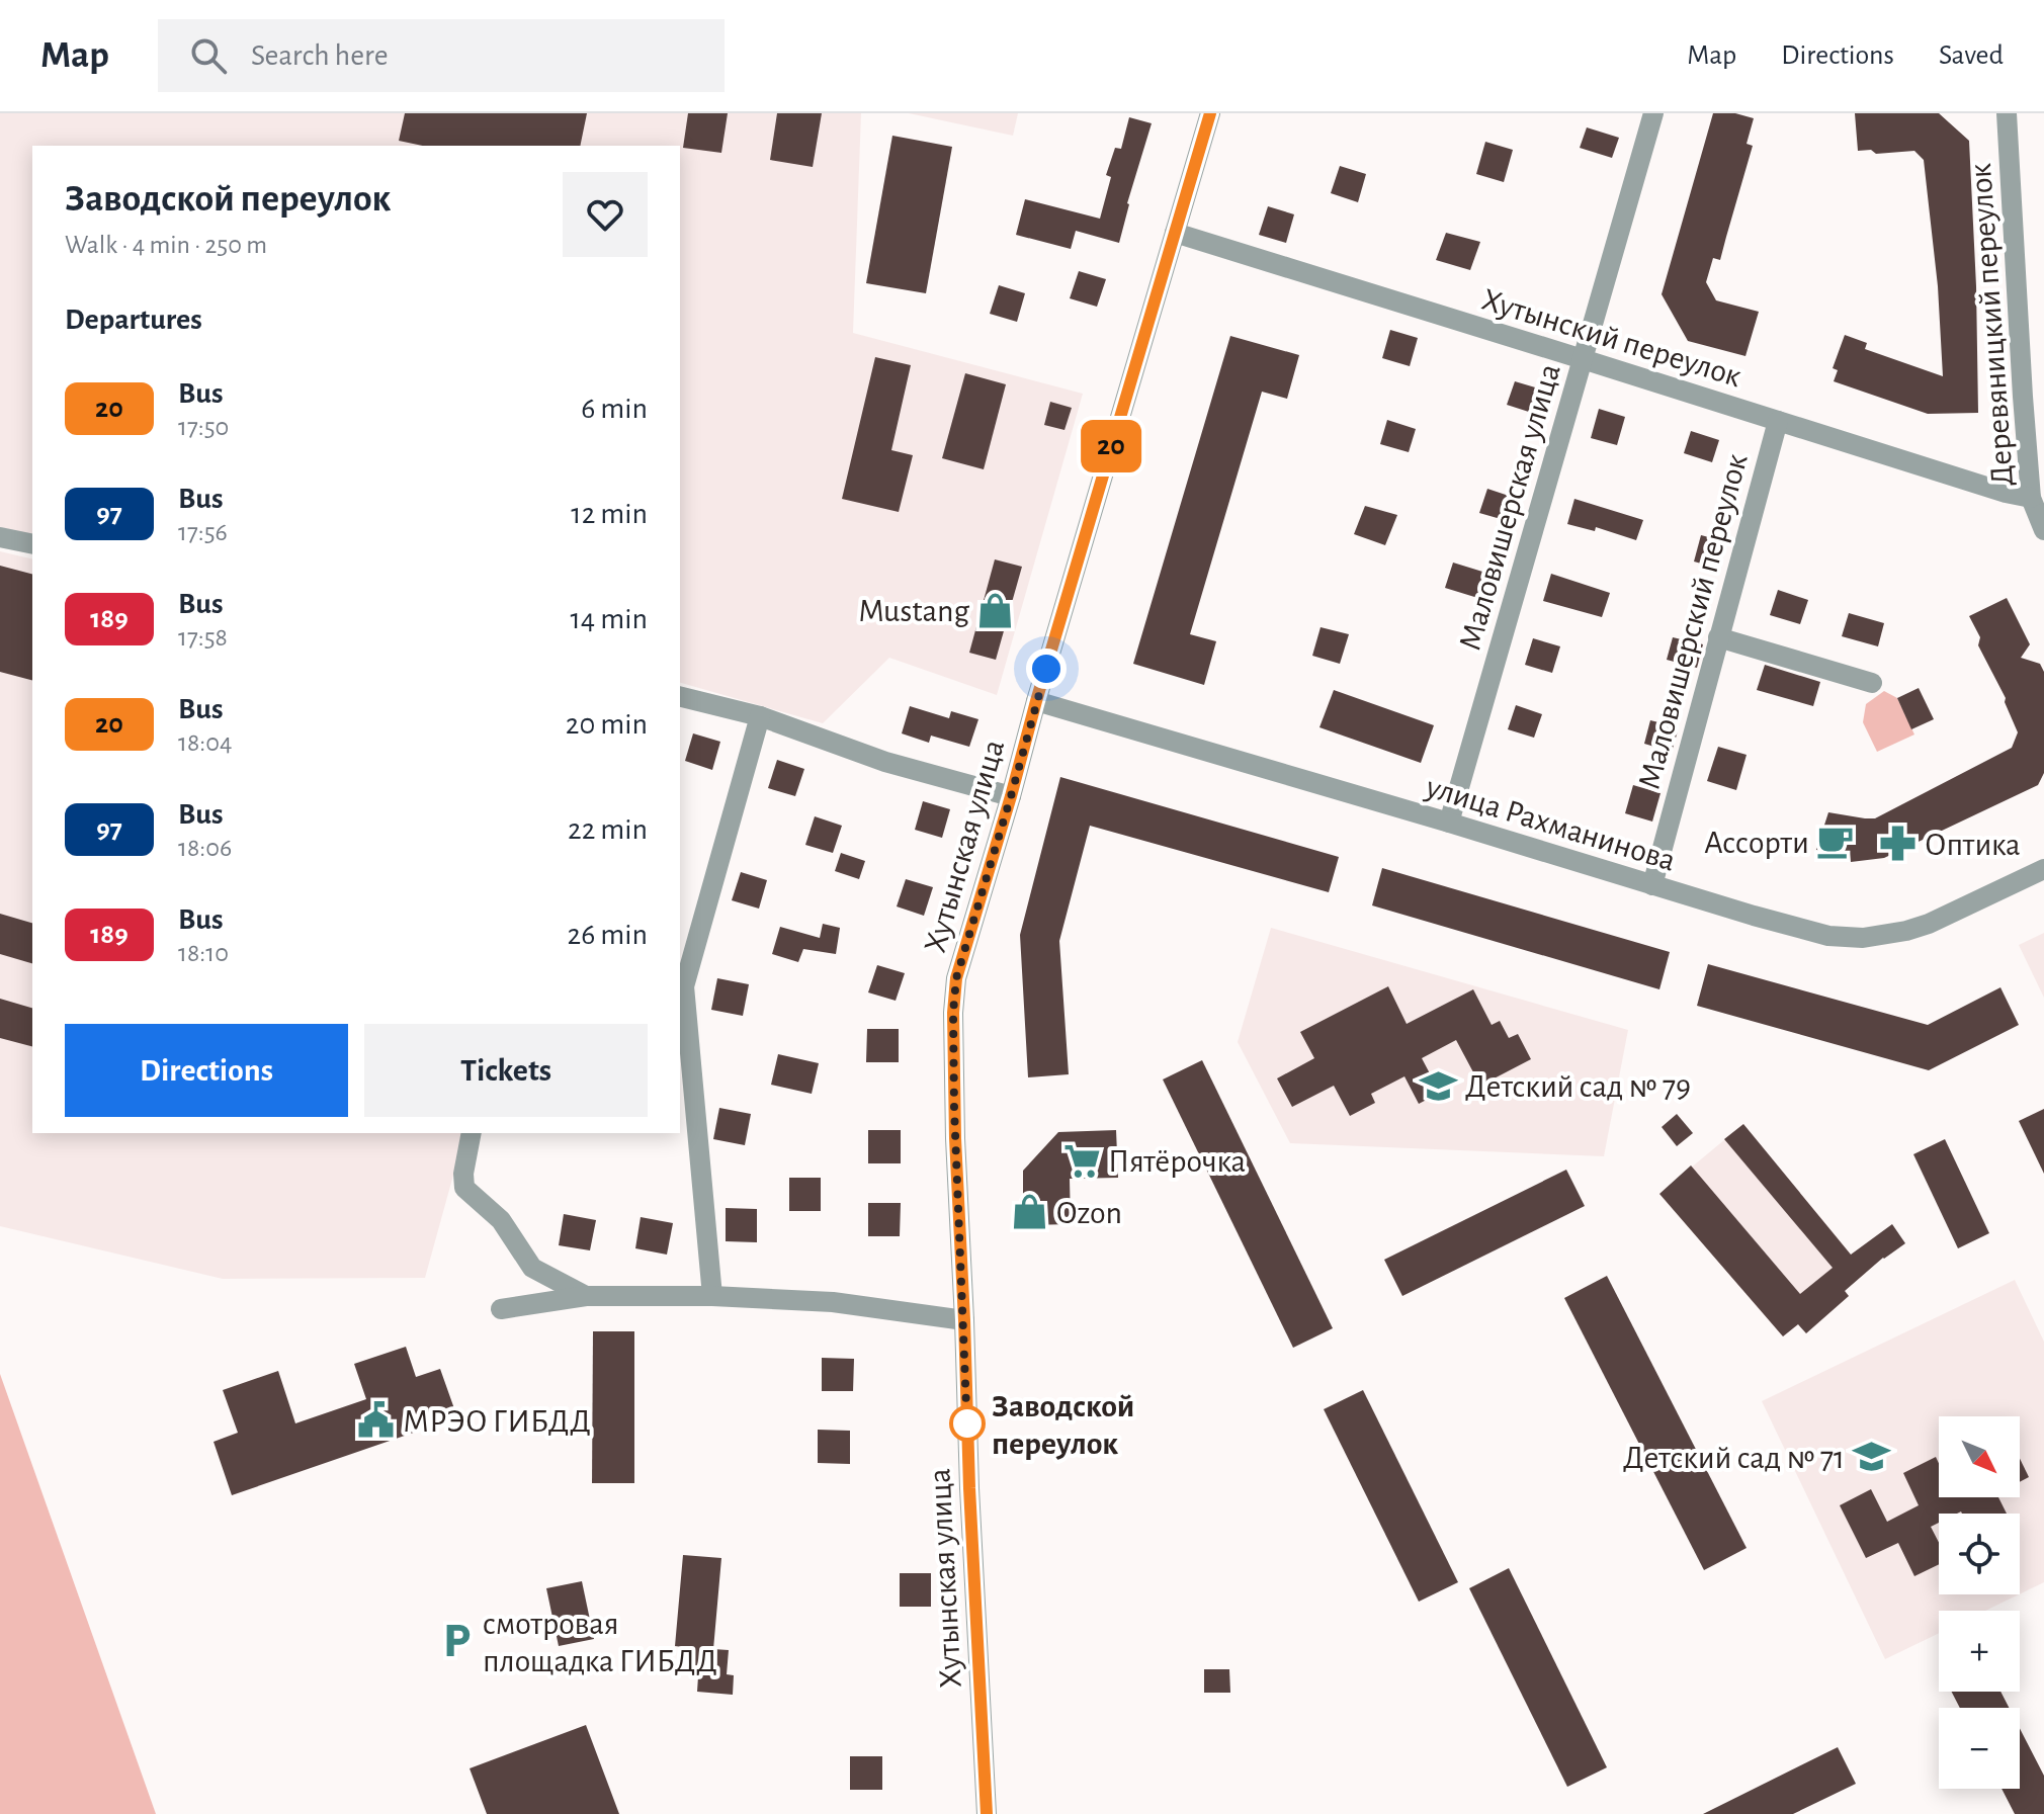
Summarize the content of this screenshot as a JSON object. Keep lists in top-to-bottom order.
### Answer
{
  "streets": {
    "street": [
      "Деревяницкий переулок",
      "Хутынский переулок",
      "Маловишерская улица",
      "Маловишерский переулок",
      "улица Рахманинова",
      "Хутынская улица"
    ]
  },
  "crossings": [
    ["Деревяницкий переулок", "Хутынский переулок"],
    ["Хутынский переулок", "Маловишерская улица"],
    ["Хутынский переулок", "Маловишерский переулок"],
    ["Хутынский переулок", "Хутынская улица"],
    ["Маловишерская улица", "улица Рахманинова"],
    ["Маловишерский переулок", "улица Рахманинова"],
    ["улица Рахманинова", "Хутынская улица"]
  ],
  "places": {
    "shop": ["Mustang", "Ozon"],
    "cafe": ["Ассорти"],
    "pharmacy": ["Оптика"],
    "school or university": ["Детский сад № 79", "Детский сад № 71"],
    "supermarket": ["Пятёрочка"],
    "public building": ["МРЭО ГИБДД"],
    "other": ["Заводской переулок"],
    "parking": ["смотровая площадка ГИБДД"]
  },
  "lines": ["bus line 20"],
  "north": "bottom right",
  "page": {
    "header": "Map",
    "search": "Search here",
    "nav": ["Map", "Directions", "Saved"],
    "on_map": "20",
    "heading": [
      ["Заводской переулок", "Walk · 4 min · 250 m"],
      "Departures"
    ],
    "list": [
      {
        "mark": "20",
        "name": "Bus",
        "note": "17:50",
        "value": "6 min"
      },
      {
        "mark": "97",
        "name": "Bus",
        "note": "17:56",
        "value": "12 min"
      },
      {
        "mark": "189",
        "name": "Bus",
        "note": "17:58",
        "value": "14 min"
      },
      {
        "mark": "20",
        "name": "Bus",
        "note": "18:04",
        "value": "20 min"
      },
      {
        "mark": "97",
        "name": "Bus",
        "note": "18:06",
        "value": "22 min"
      },
      {
        "mark": "189",
        "name": "Bus",
        "note": "18:10",
        "value": "26 min"
      }
    ],
    "buttons": ["Directions", "Tickets"],
    "map_buttons": ["+", "−"]
  }
}
